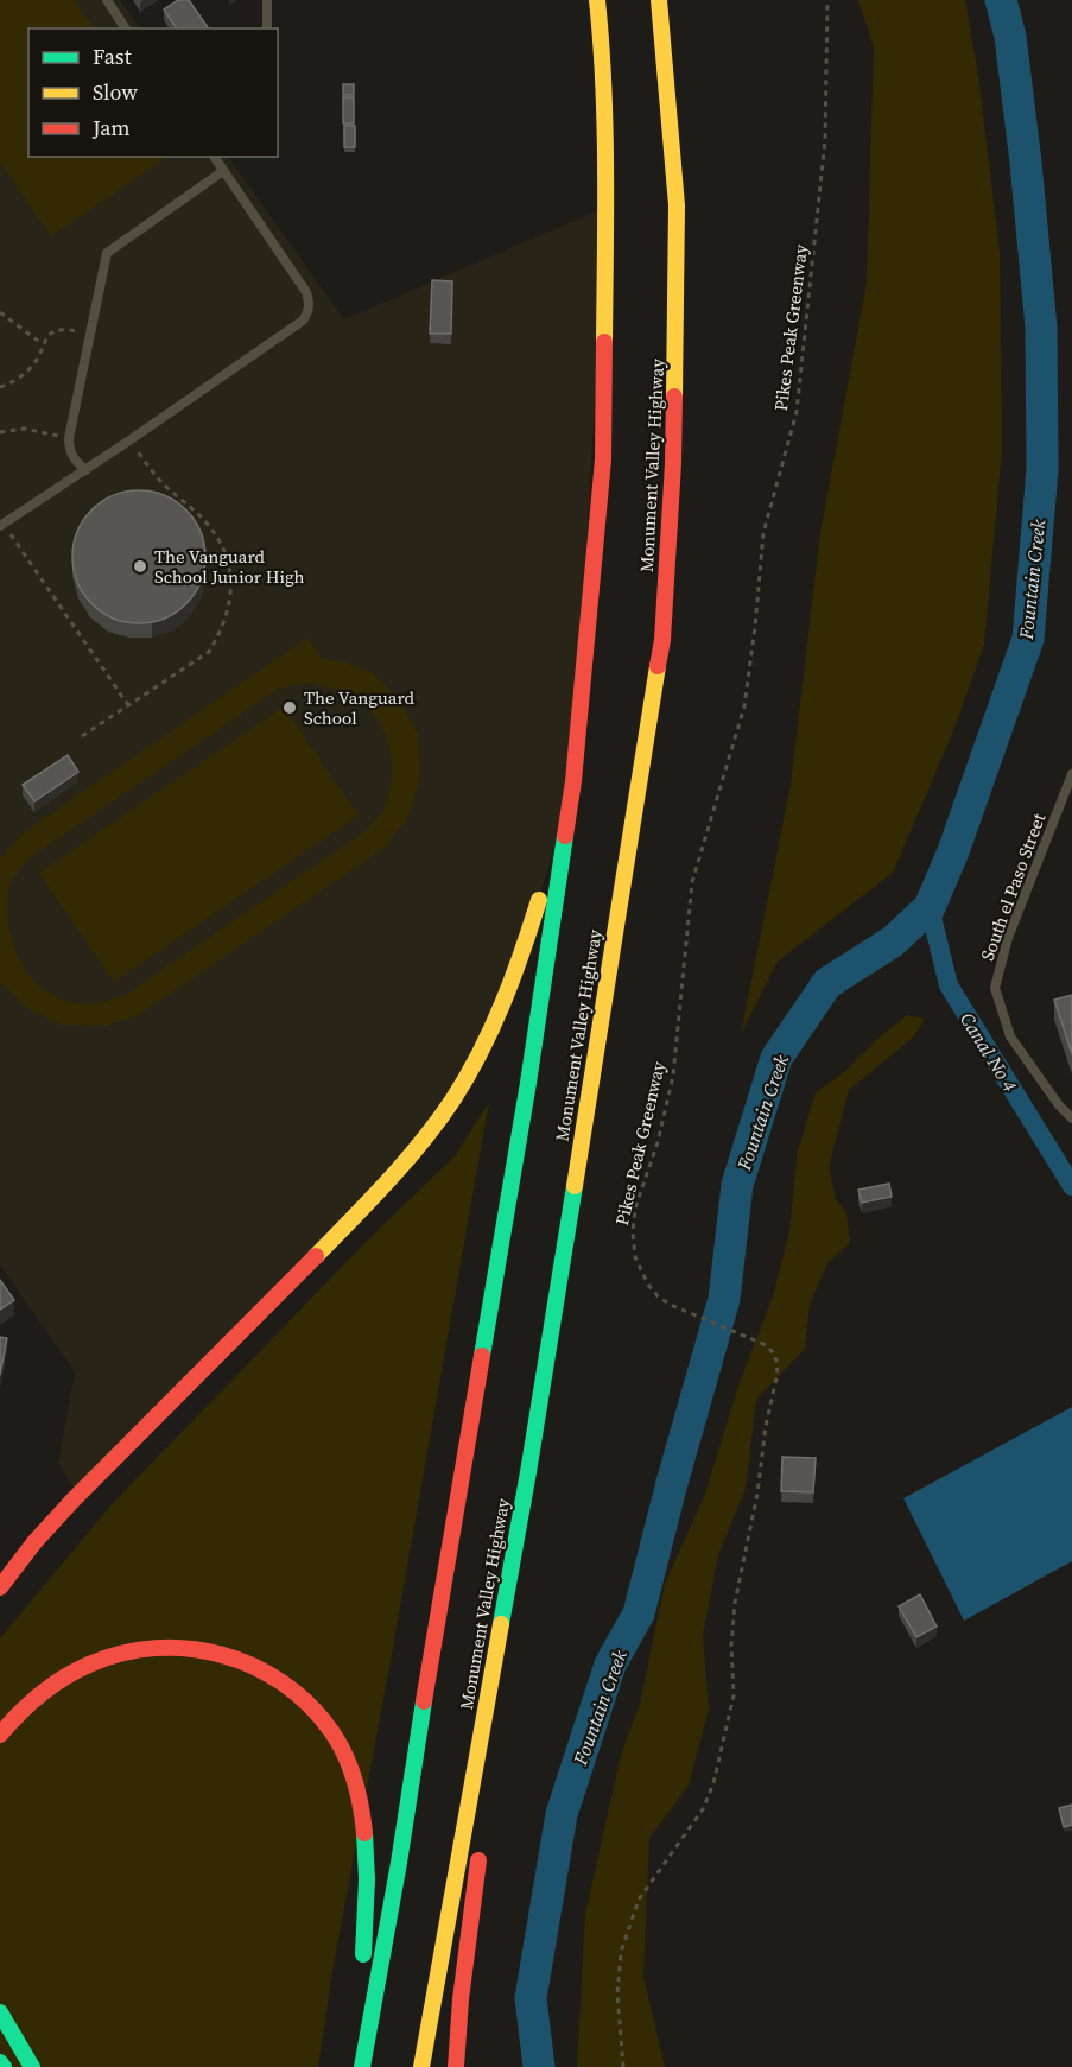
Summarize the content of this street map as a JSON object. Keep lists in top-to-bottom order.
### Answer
{
  "streets": {
    "highway": ["Monument Valley Highway"],
    "lane": ["South el Paso Street"],
    "path": ["Pikes Peak Greenway"]
  },
  "water": ["Fountain Creek", "Canal No 4"],
  "places": ["The Vanguard School Junior High", "The Vanguard School"],
  "legend": ["Fast", "Slow", "Jam"]
}
